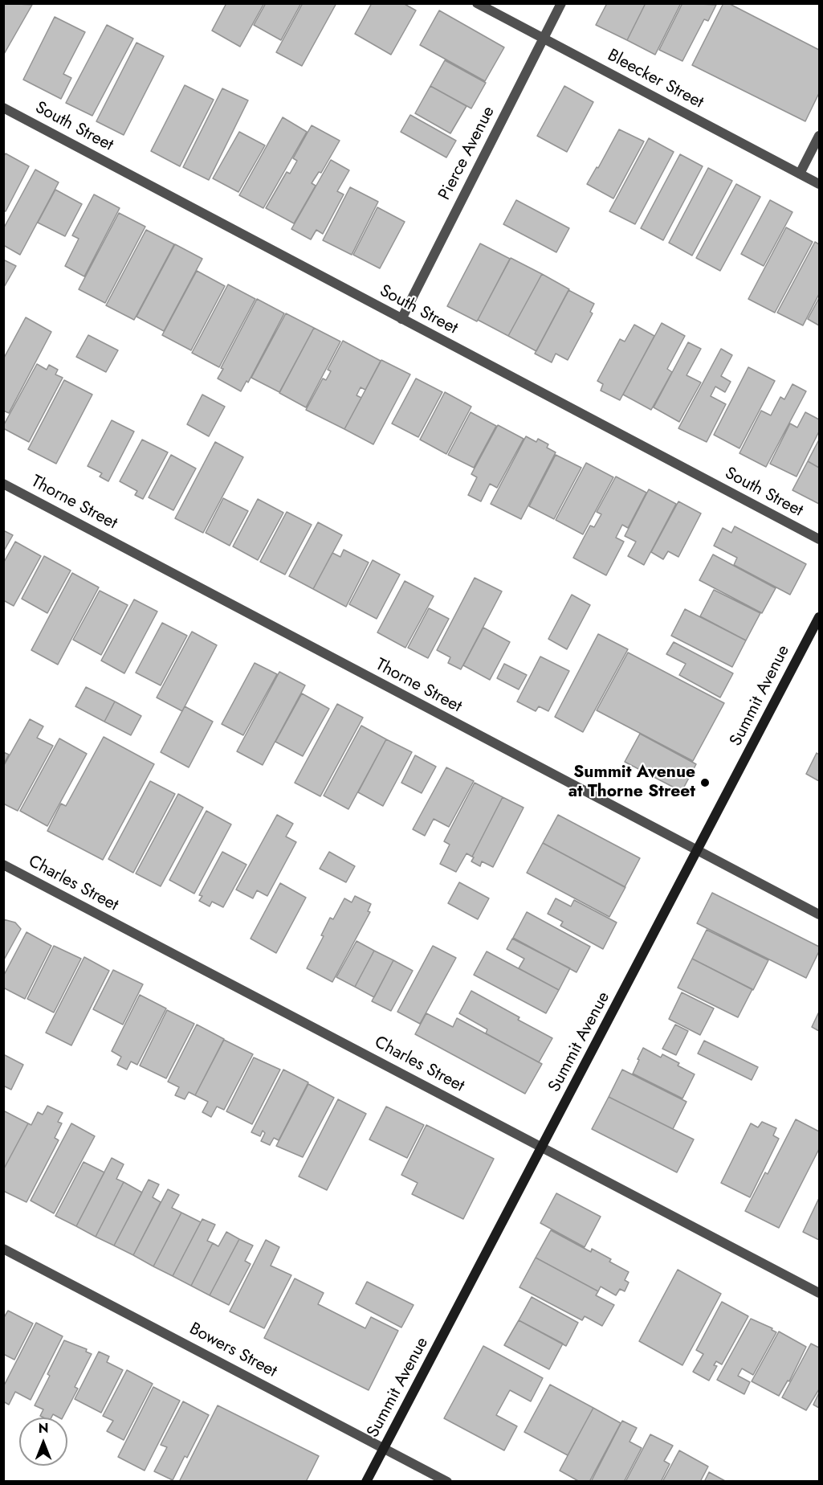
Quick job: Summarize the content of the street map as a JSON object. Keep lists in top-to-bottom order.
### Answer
{
  "streets": {
    "street": [
      "Bleecker Street",
      "South Street",
      "Pierce Avenue",
      "Thorne Street",
      "Summit Avenue",
      "Charles Street",
      "Bowers Street"
    ]
  },
  "crossings": [
    ["Bleecker Street", "Pierce Avenue"],
    ["South Street", "Pierce Avenue"],
    ["Thorne Street", "Summit Avenue"],
    ["Summit Avenue", "Charles Street"],
    ["Summit Avenue", "Bowers Street"]
  ],
  "places": ["Summit Avenue at Thorne Street"],
  "north": "top"
}
